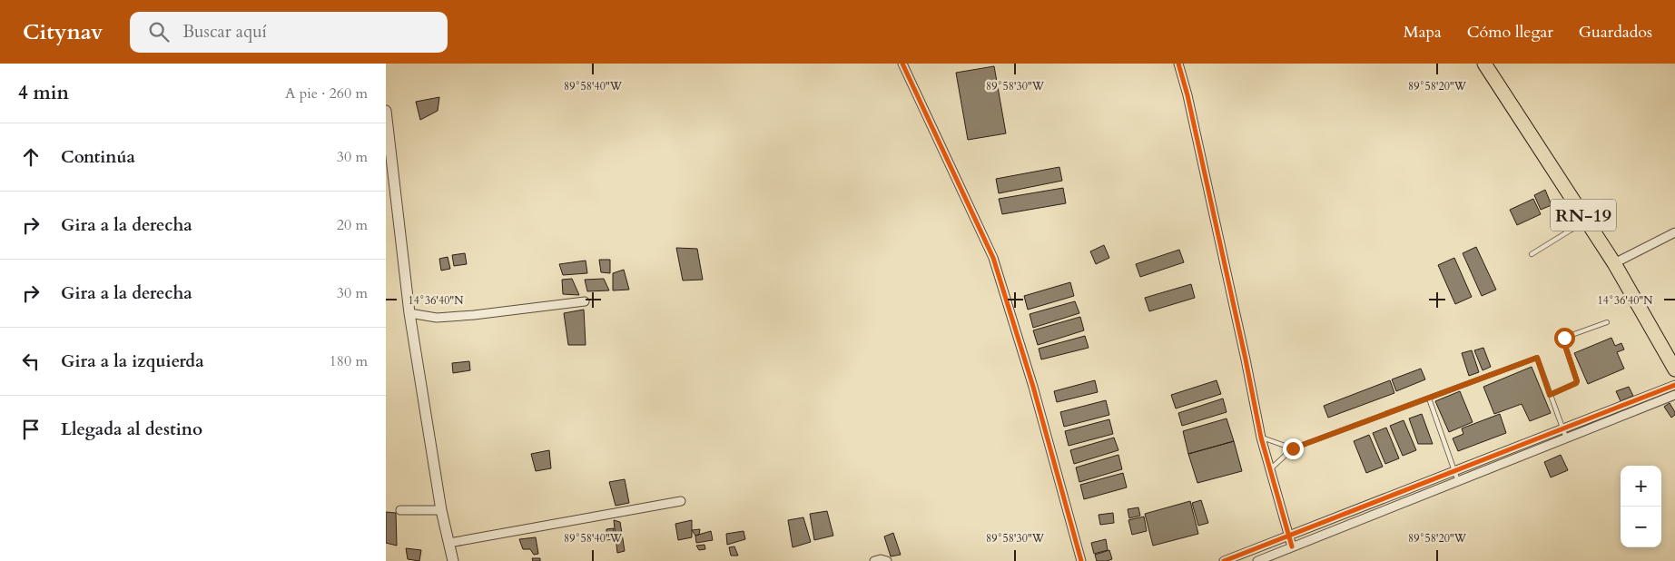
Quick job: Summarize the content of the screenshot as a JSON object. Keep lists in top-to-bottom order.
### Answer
{
  "streets": {
    "main road": ["RN-19"]
  },
  "page": {
    "header": "Citynav",
    "search": "Buscar aquí",
    "nav": ["Mapa", "Cómo llegar", "Guardados"],
    "heading": ["4 min", "A pie · 260 m"],
    "list": [
      ["Continúa", "30 m"],
      ["Gira a la derecha", "20 m"],
      ["Gira a la derecha", "30 m"],
      ["Gira a la izquierda", "180 m"],
      "Llegada al destino"
    ],
    "map_buttons": ["+", "−"]
  },
  "coordinates": [
    "89°58'40\"W",
    "89°58'30\"W",
    "89°58'20\"W",
    "14°36'40\"N"
  ]
}
